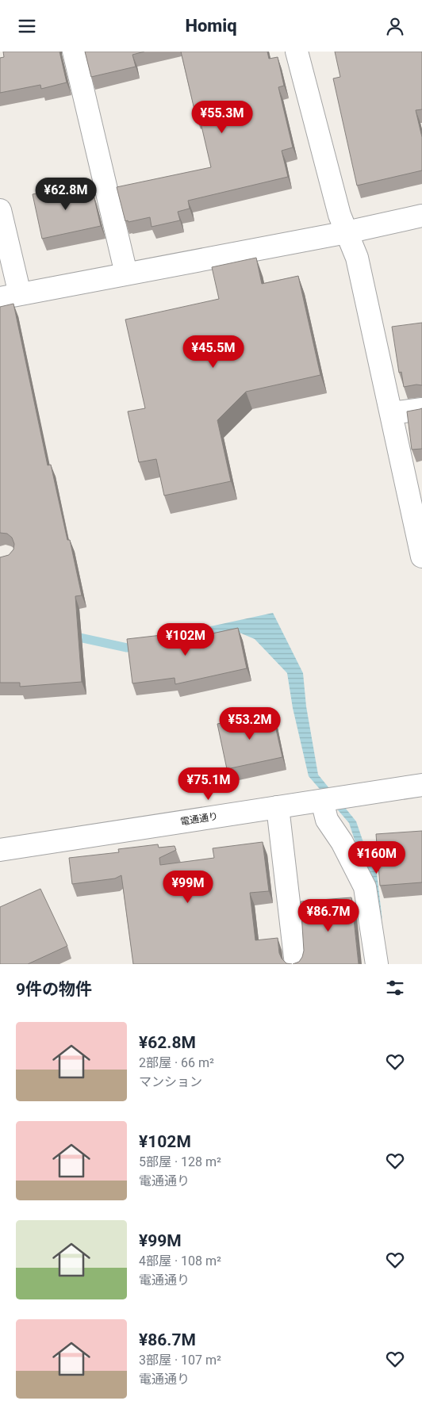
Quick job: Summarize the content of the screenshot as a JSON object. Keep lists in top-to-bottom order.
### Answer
{
  "streets": {
    "street": ["電通通り"]
  },
  "page": {
    "header": "Homiq",
    "price": [
      "¥55.3M",
      "¥62.8M",
      "¥45.5M",
      "¥102M",
      "¥53.2M",
      "¥75.1M",
      "¥160M",
      "¥99M",
      "¥86.7M"
    ],
    "heading": "9件の物件",
    "list": [
      {
        "name": "¥62.8M",
        "note": "2部屋 · 66 m² · マンション"
      },
      {
        "name": "¥102M",
        "note": "5部屋 · 128 m² · 電通通り"
      },
      {
        "name": "¥99M",
        "note": "4部屋 · 108 m² · 電通通り"
      },
      {
        "name": "¥86.7M",
        "note": "3部屋 · 107 m² · 電通通り"
      }
    ]
  }
}
